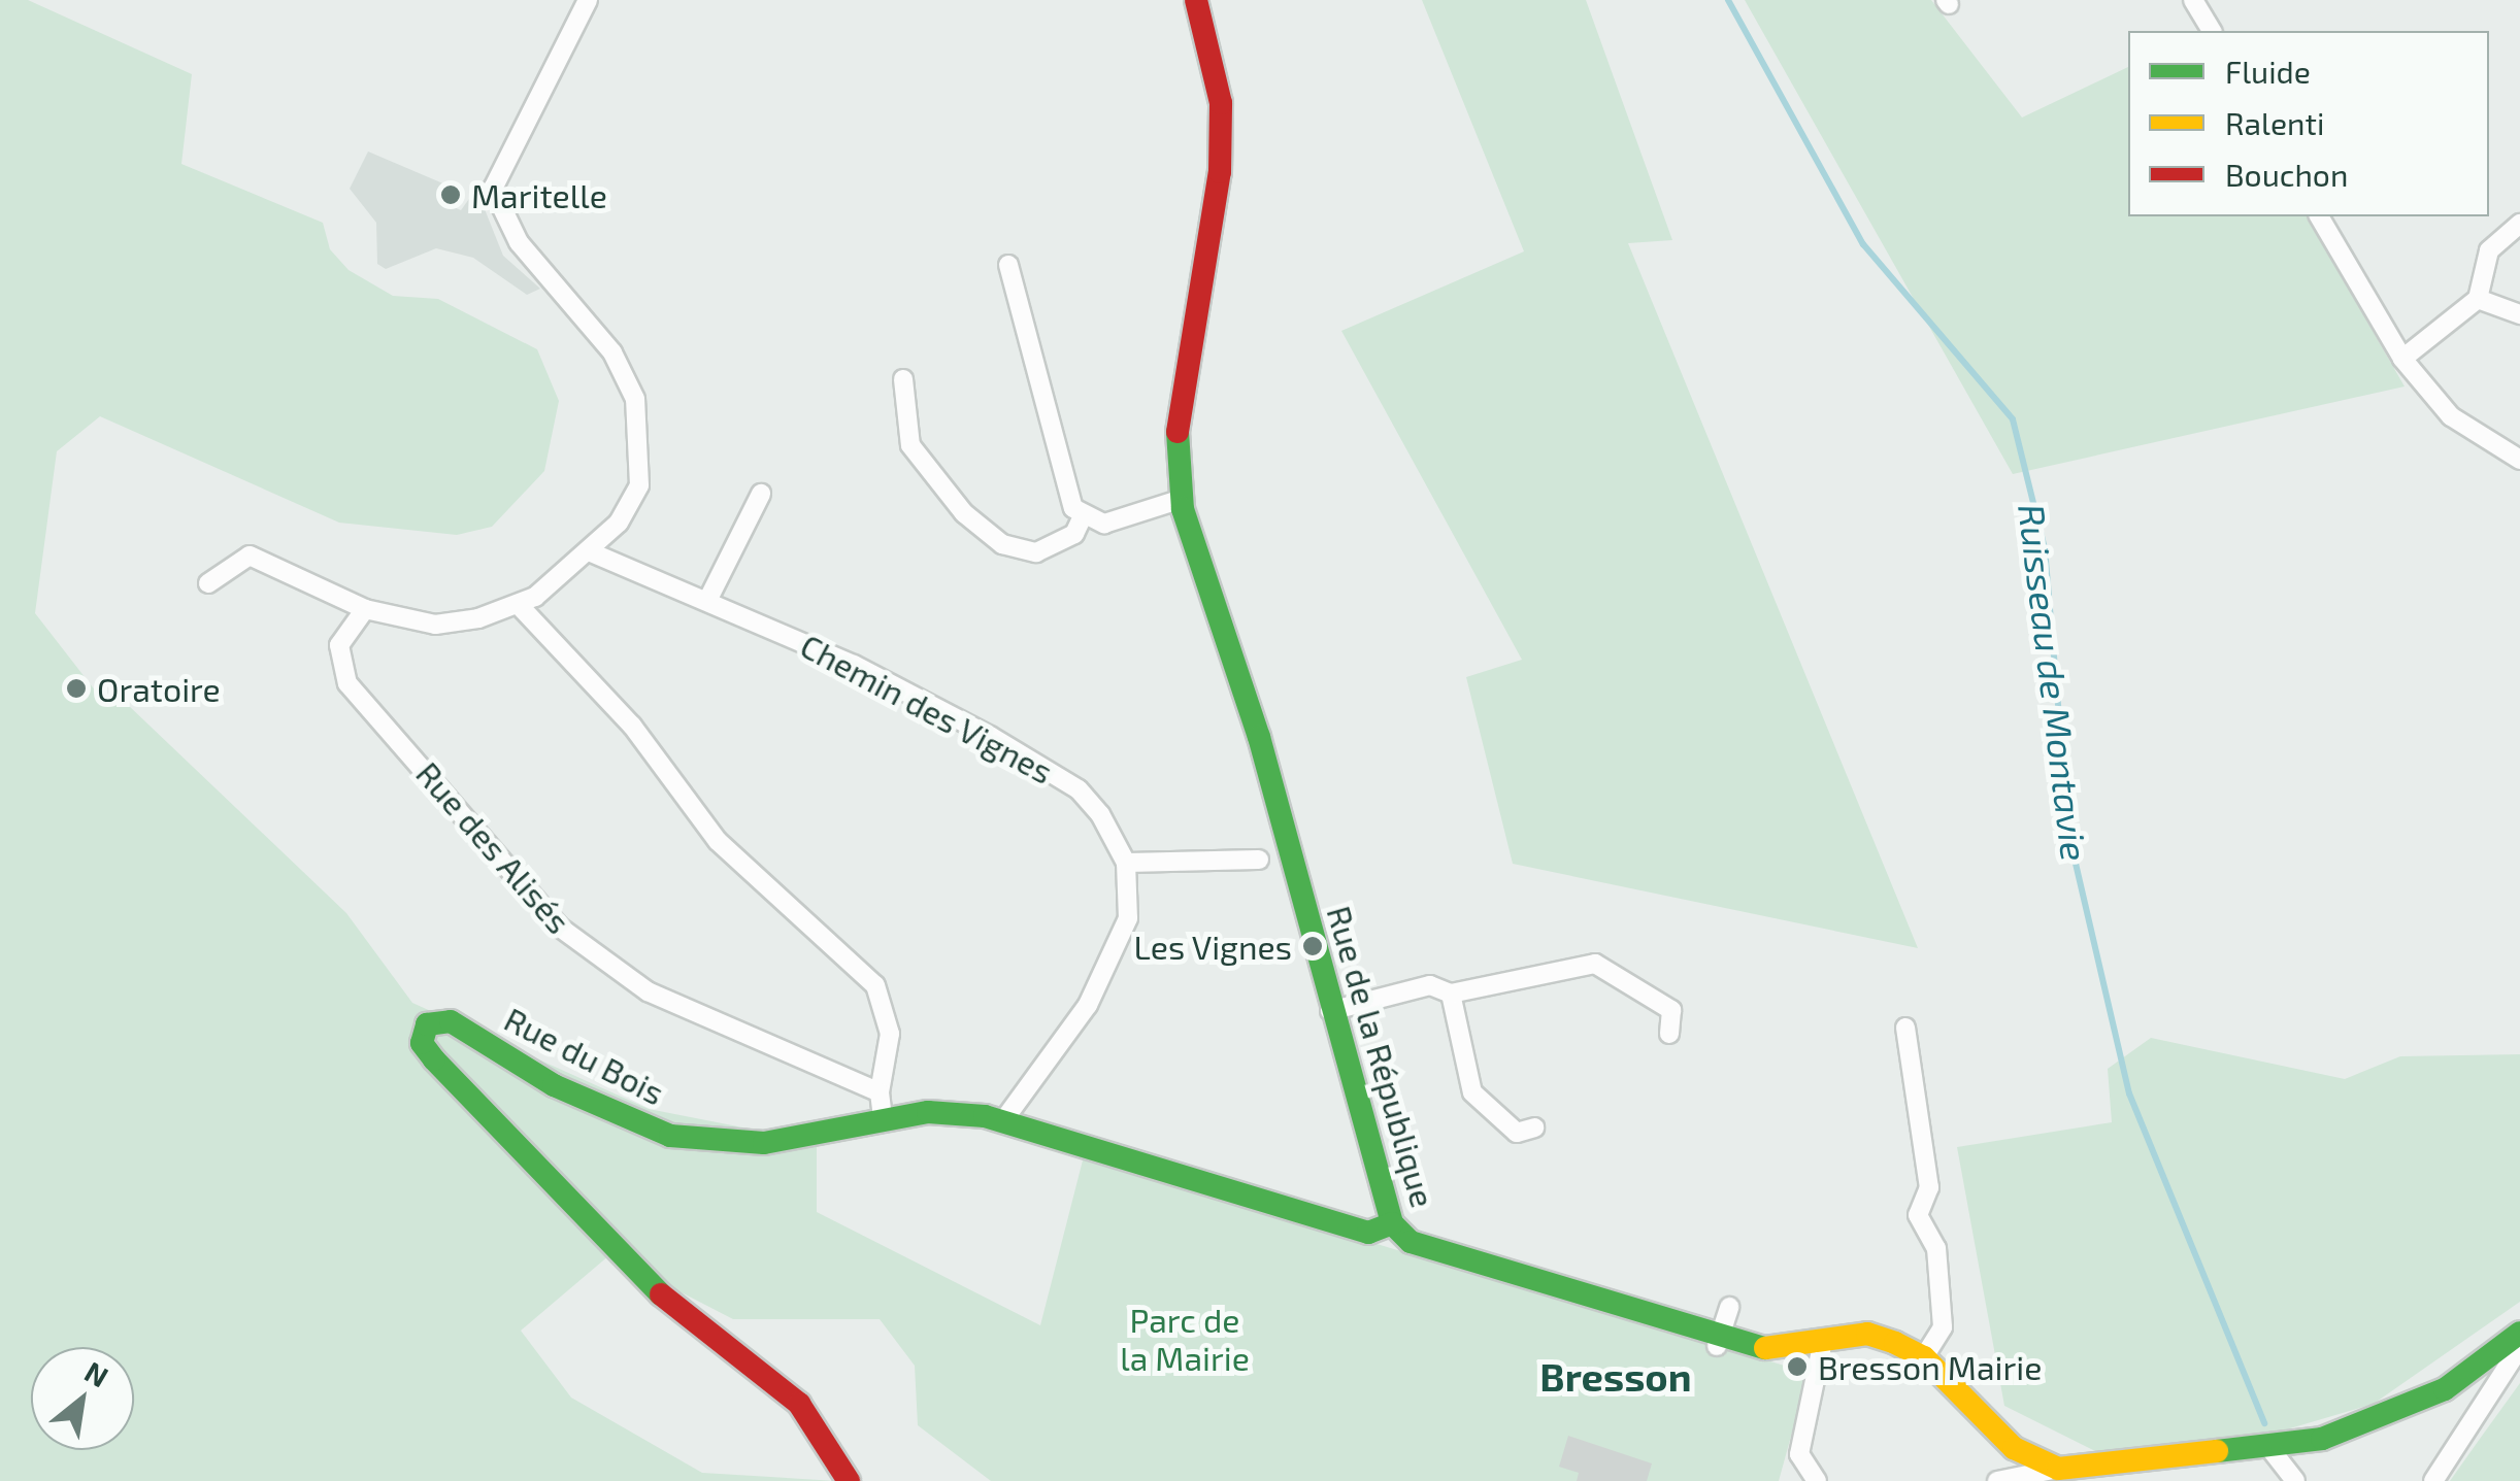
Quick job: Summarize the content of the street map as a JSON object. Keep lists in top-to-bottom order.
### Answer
{
  "streets": {
    "street": [
      "Chemin des Vignes",
      "Rue des Alisés",
      "Rue du Bois",
      "Rue de la République"
    ]
  },
  "crossings": [
    ["Rue du Bois", "Rue de la République"]
  ],
  "districts": ["Bresson"],
  "water": ["Ruisseau de Montavie"],
  "parks": ["Parc de la Mairie"],
  "places": [
    "Maritelle",
    "Oratoire",
    "Les Vignes",
    "Bresson Mairie"
  ],
  "legend": ["Fluide", "Ralenti", "Bouchon"],
  "north": "top right"
}
